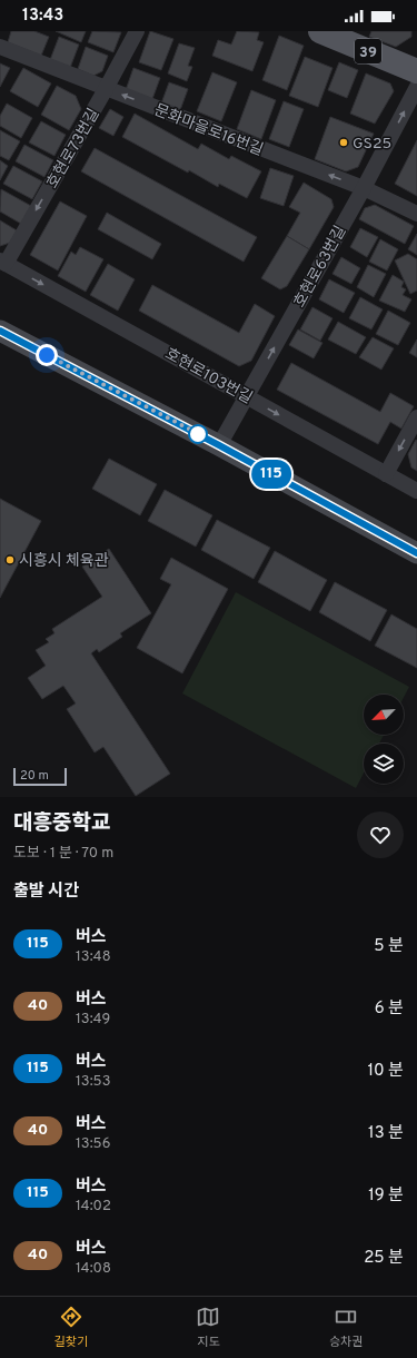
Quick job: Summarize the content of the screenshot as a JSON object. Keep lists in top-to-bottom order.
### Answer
{
  "streets": {
    "main road": ["39"],
    "street": [
      "문화마을로16번길",
      "호현로73번길",
      "호현로63번길",
      "호현로103번길"
    ]
  },
  "crossings": [
    ["문화마을로16번길", "호현로73번길"],
    ["문화마을로16번길", "호현로63번길"],
    ["호현로73번길", "호현로103번길"],
    ["호현로63번길", "호현로103번길"]
  ],
  "one_way": [
    "문화마을로16번길",
    "호현로73번길",
    "호현로63번길",
    "호현로103번길"
  ],
  "places": ["GS25", "시흥시 체육관"],
  "lines": ["bus line 115"],
  "scale_bar": "20 m",
  "north": "bottom left",
  "page": {
    "status": "13:43",
    "on_map": "115",
    "scale": "20 m",
    "heading": [
      ["대흥중학교", "도보 · 1 분 · 70 m"],
      "출발 시간"
    ],
    "list": [
      {
        "mark": "115",
        "name": "버스",
        "note": "13:48",
        "value": "5 분"
      },
      {
        "mark": "40",
        "name": "버스",
        "note": "13:49",
        "value": "6 분"
      },
      {
        "mark": "115",
        "name": "버스",
        "note": "13:53",
        "value": "10 분"
      },
      {
        "mark": "40",
        "name": "버스",
        "note": "13:56",
        "value": "13 분"
      },
      {
        "mark": "115",
        "name": "버스",
        "note": "14:02",
        "value": "19 분"
      },
      {
        "mark": "40",
        "name": "버스",
        "note": "14:08",
        "value": "25 분"
      }
    ],
    "tabs": ["길찾기", "지도", "승차권"]
  }
}
